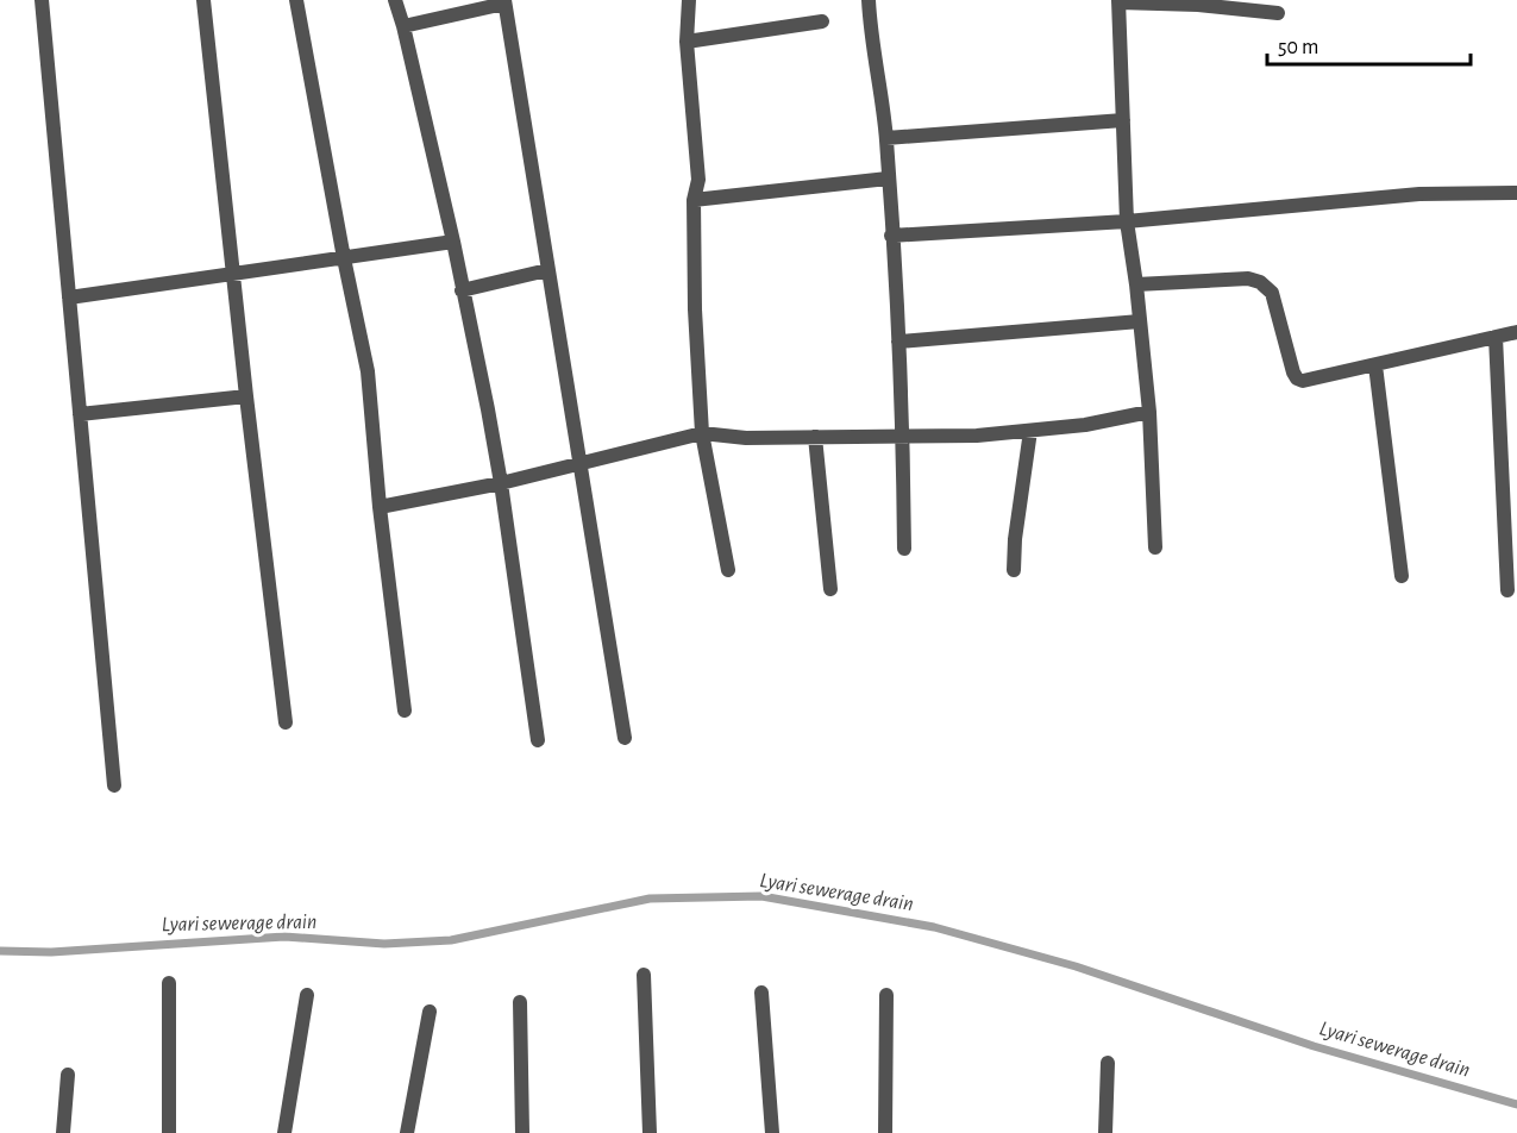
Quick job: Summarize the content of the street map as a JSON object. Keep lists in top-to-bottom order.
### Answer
{
  "water": ["Lyari sewerage drain"],
  "scale_bar": "50 m"
}
